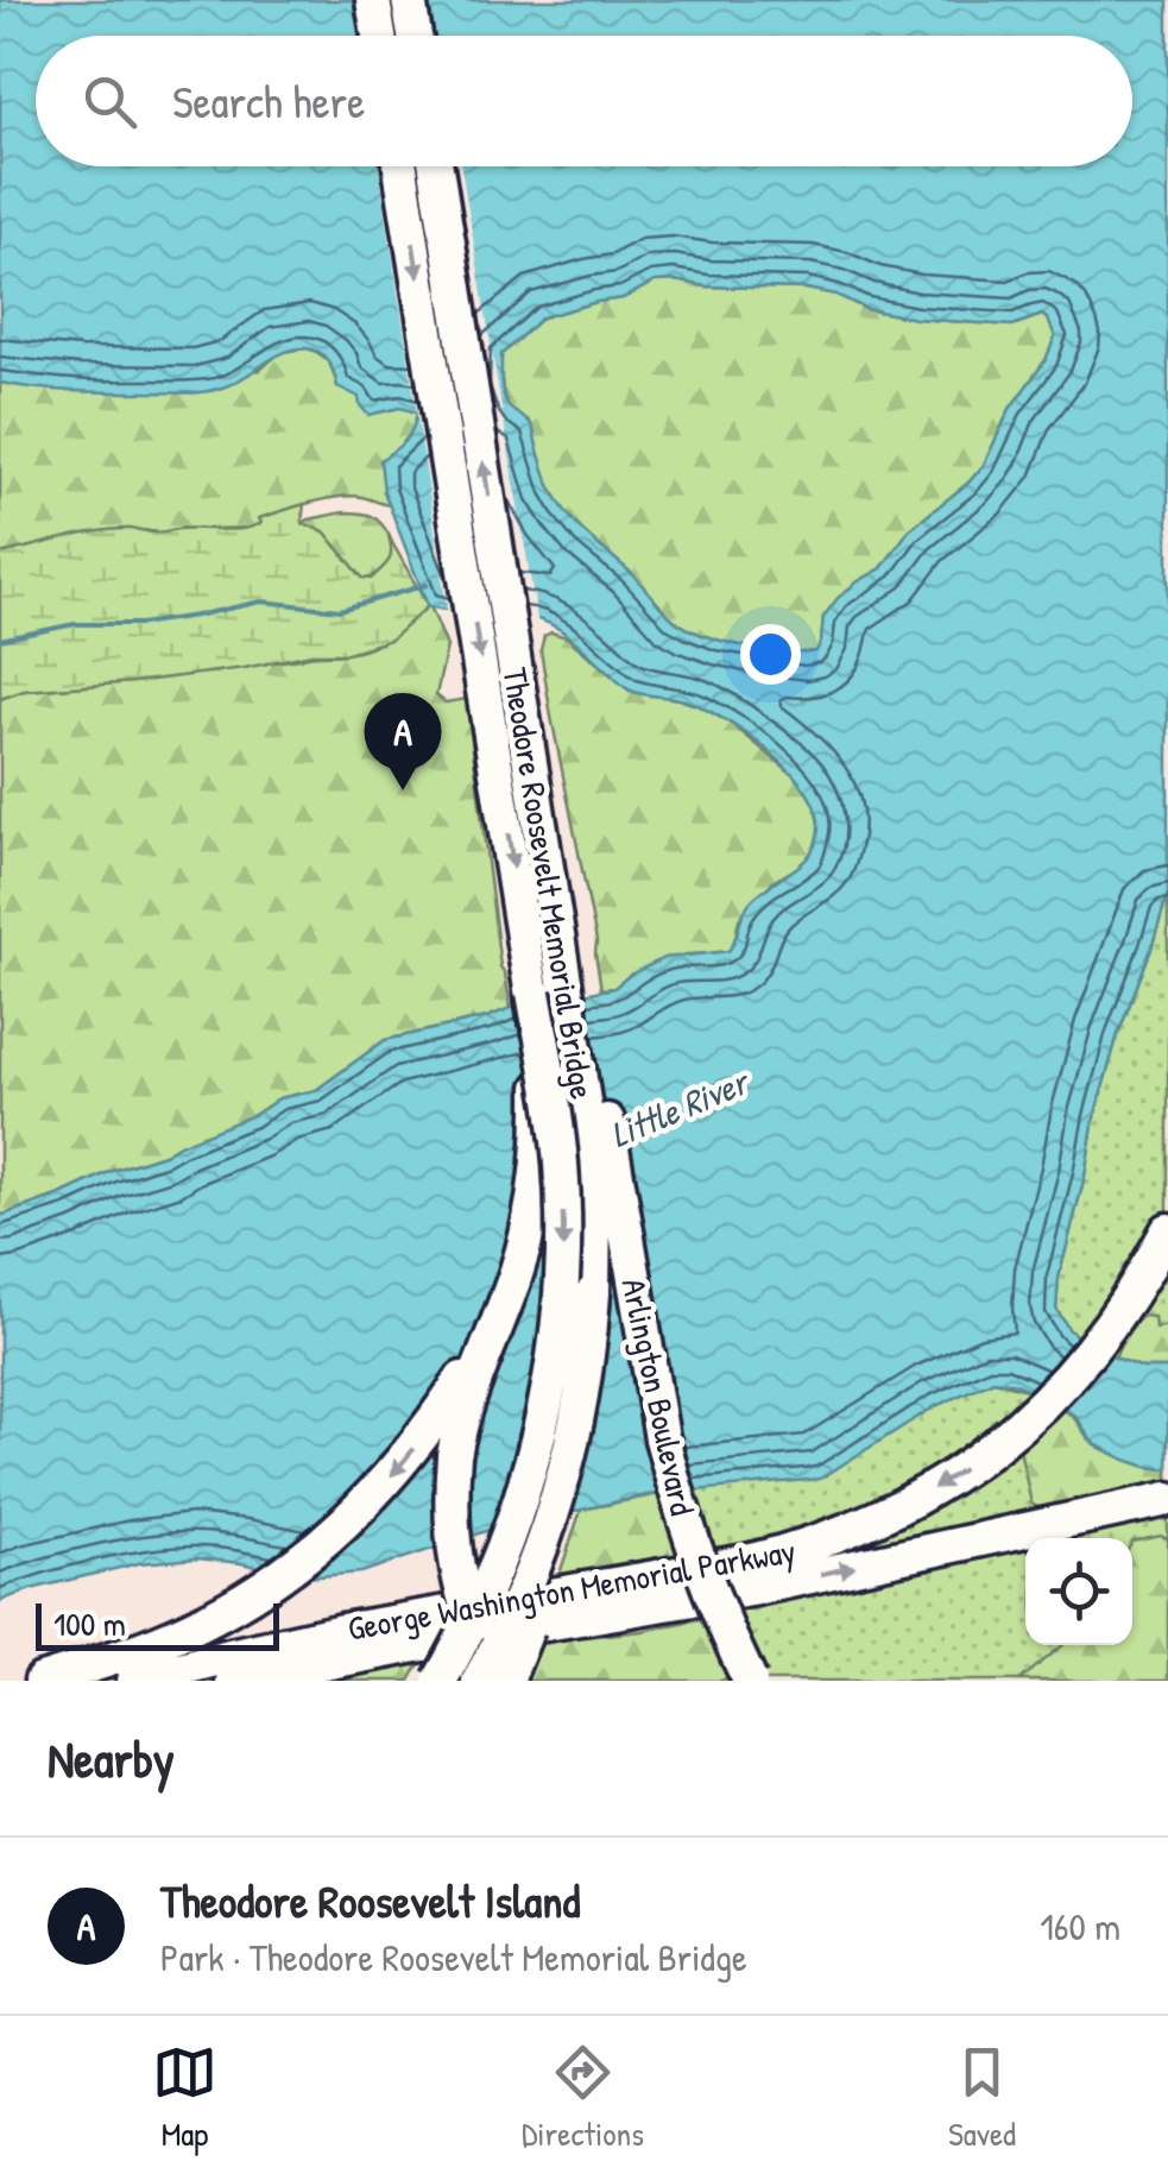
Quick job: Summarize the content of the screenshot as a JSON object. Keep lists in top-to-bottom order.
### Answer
{
  "streets": {
    "highway": ["Theodore Roosevelt Memorial Bridge", "Arlington Boulevard", "George Washington Memorial Parkway"]
  },
  "crossings": [
    ["Theodore Roosevelt Memorial Bridge", "Arlington Boulevard"]
  ],
  "water": ["Little River"],
  "scale_bar": "100 m",
  "page": {
    "search": "Search here",
    "pins": "A",
    "scale": "100 m",
    "heading": "Nearby",
    "list": [
      {
        "mark": "A",
        "name": "Theodore Roosevelt Island",
        "note": "Park · Theodore Roosevelt Memorial Bridge",
        "value": "160 m"
      }
    ],
    "nav": ["Map", "Directions", "Saved"]
  }
}
